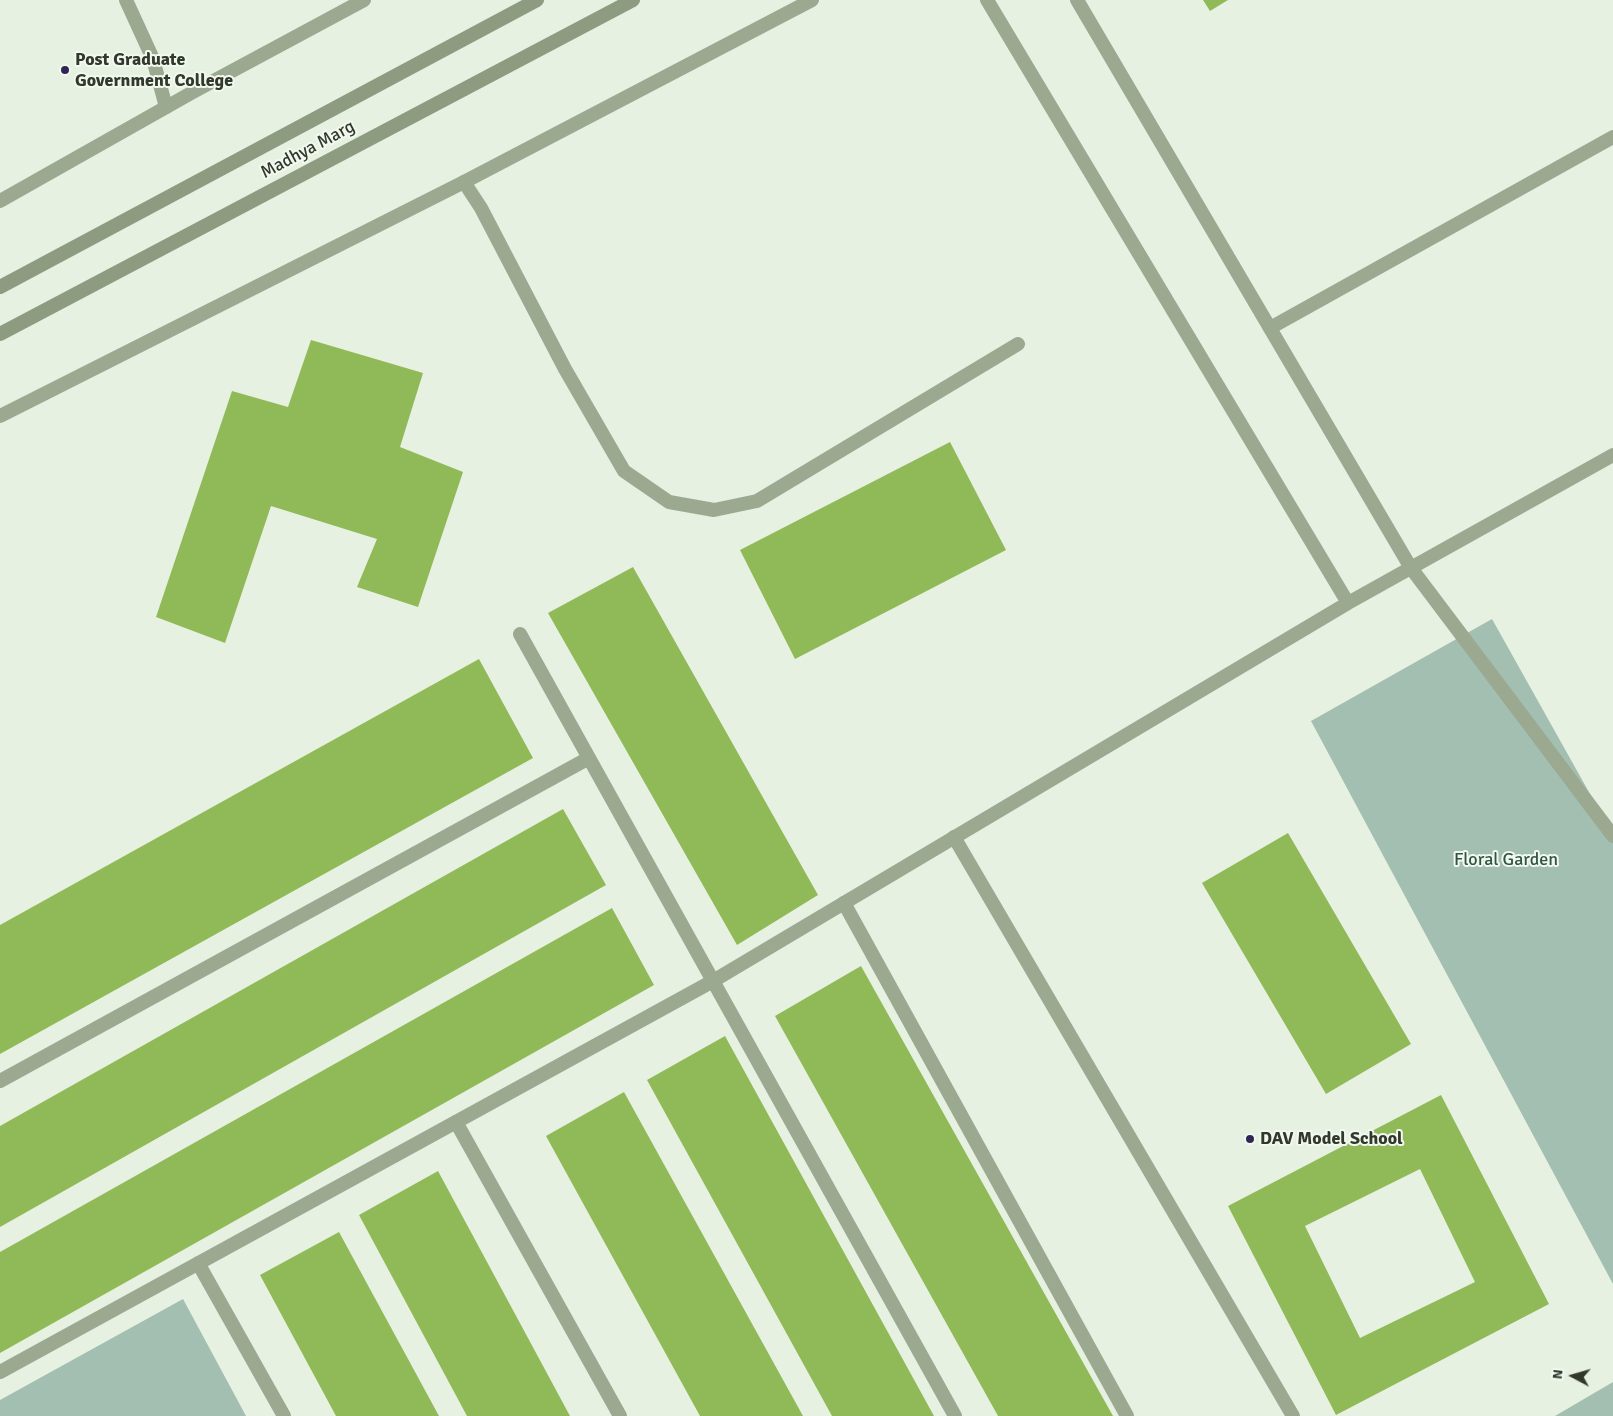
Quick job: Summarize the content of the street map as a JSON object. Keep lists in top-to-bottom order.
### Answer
{
  "streets": {
    "main road": ["Madhya Marg"]
  },
  "parks": ["Floral Garden"],
  "places": ["Post Graduate Government College", "DAV Model School"],
  "north": "left"
}
